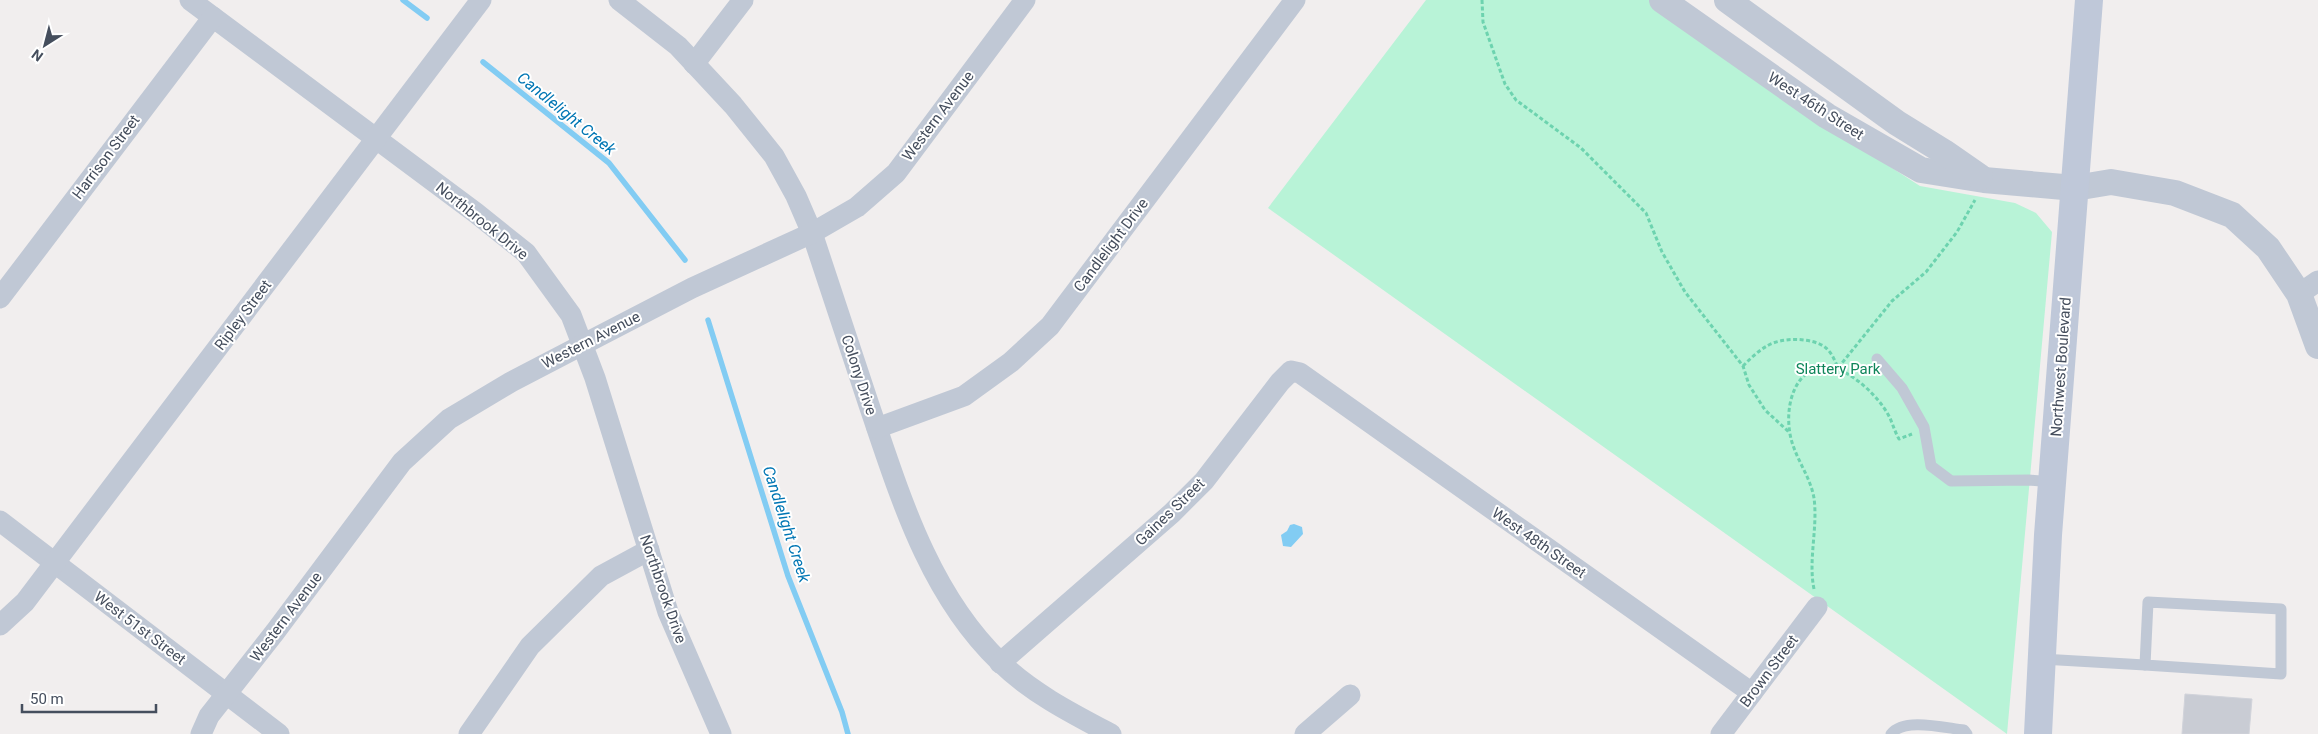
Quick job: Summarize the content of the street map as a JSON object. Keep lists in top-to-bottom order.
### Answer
{
  "streets": {
    "main road": ["Northwest Boulevard"],
    "street": [
      "West 46th Street",
      "Western Avenue",
      "Harrison Street",
      "Northbrook Drive",
      "Candlelight Drive",
      "Ripley Street",
      "Colony Drive",
      "Gaines Street",
      "West 48th Street",
      "West 51st Street",
      "Brown Street"
    ]
  },
  "crossings": [
    ["West 46th Street", "Northwest Boulevard"],
    ["Western Avenue", "Northbrook Drive"],
    ["Western Avenue", "Colony Drive"],
    ["Western Avenue", "West 51st Street"],
    ["Harrison Street", "Northbrook Drive"],
    ["Northbrook Drive", "Ripley Street"],
    ["Candlelight Drive", "Colony Drive"],
    ["Ripley Street", "West 51st Street"],
    ["Colony Drive", "Gaines Street"],
    ["Gaines Street", "West 48th Street"],
    ["West 48th Street", "Brown Street"]
  ],
  "water": ["Candlelight Creek"],
  "parks": ["Slattery Park"],
  "scale_bar": "50 m",
  "north": "bottom left"
}
